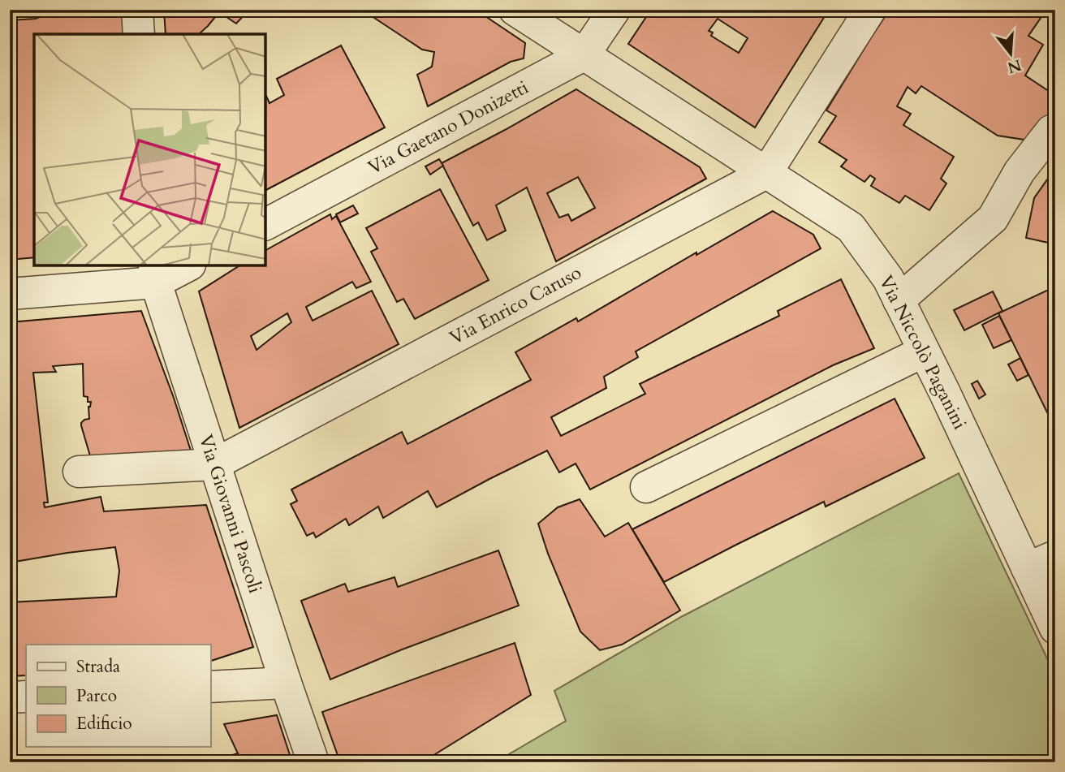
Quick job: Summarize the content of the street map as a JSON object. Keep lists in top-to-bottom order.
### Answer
{
  "streets": {
    "street": [
      "Via Gaetano Donizetti",
      "Via Enrico Caruso",
      "Via Niccolò Paganini",
      "Via Giovanni Pascoli"
    ]
  },
  "crossings": [
    ["Via Gaetano Donizetti", "Via Niccolò Paganini"],
    ["Via Enrico Caruso", "Via Niccolò Paganini"],
    ["Via Enrico Caruso", "Via Giovanni Pascoli"]
  ],
  "legend": ["Strada", "Parco", "Edificio"],
  "north": "bottom"
}
